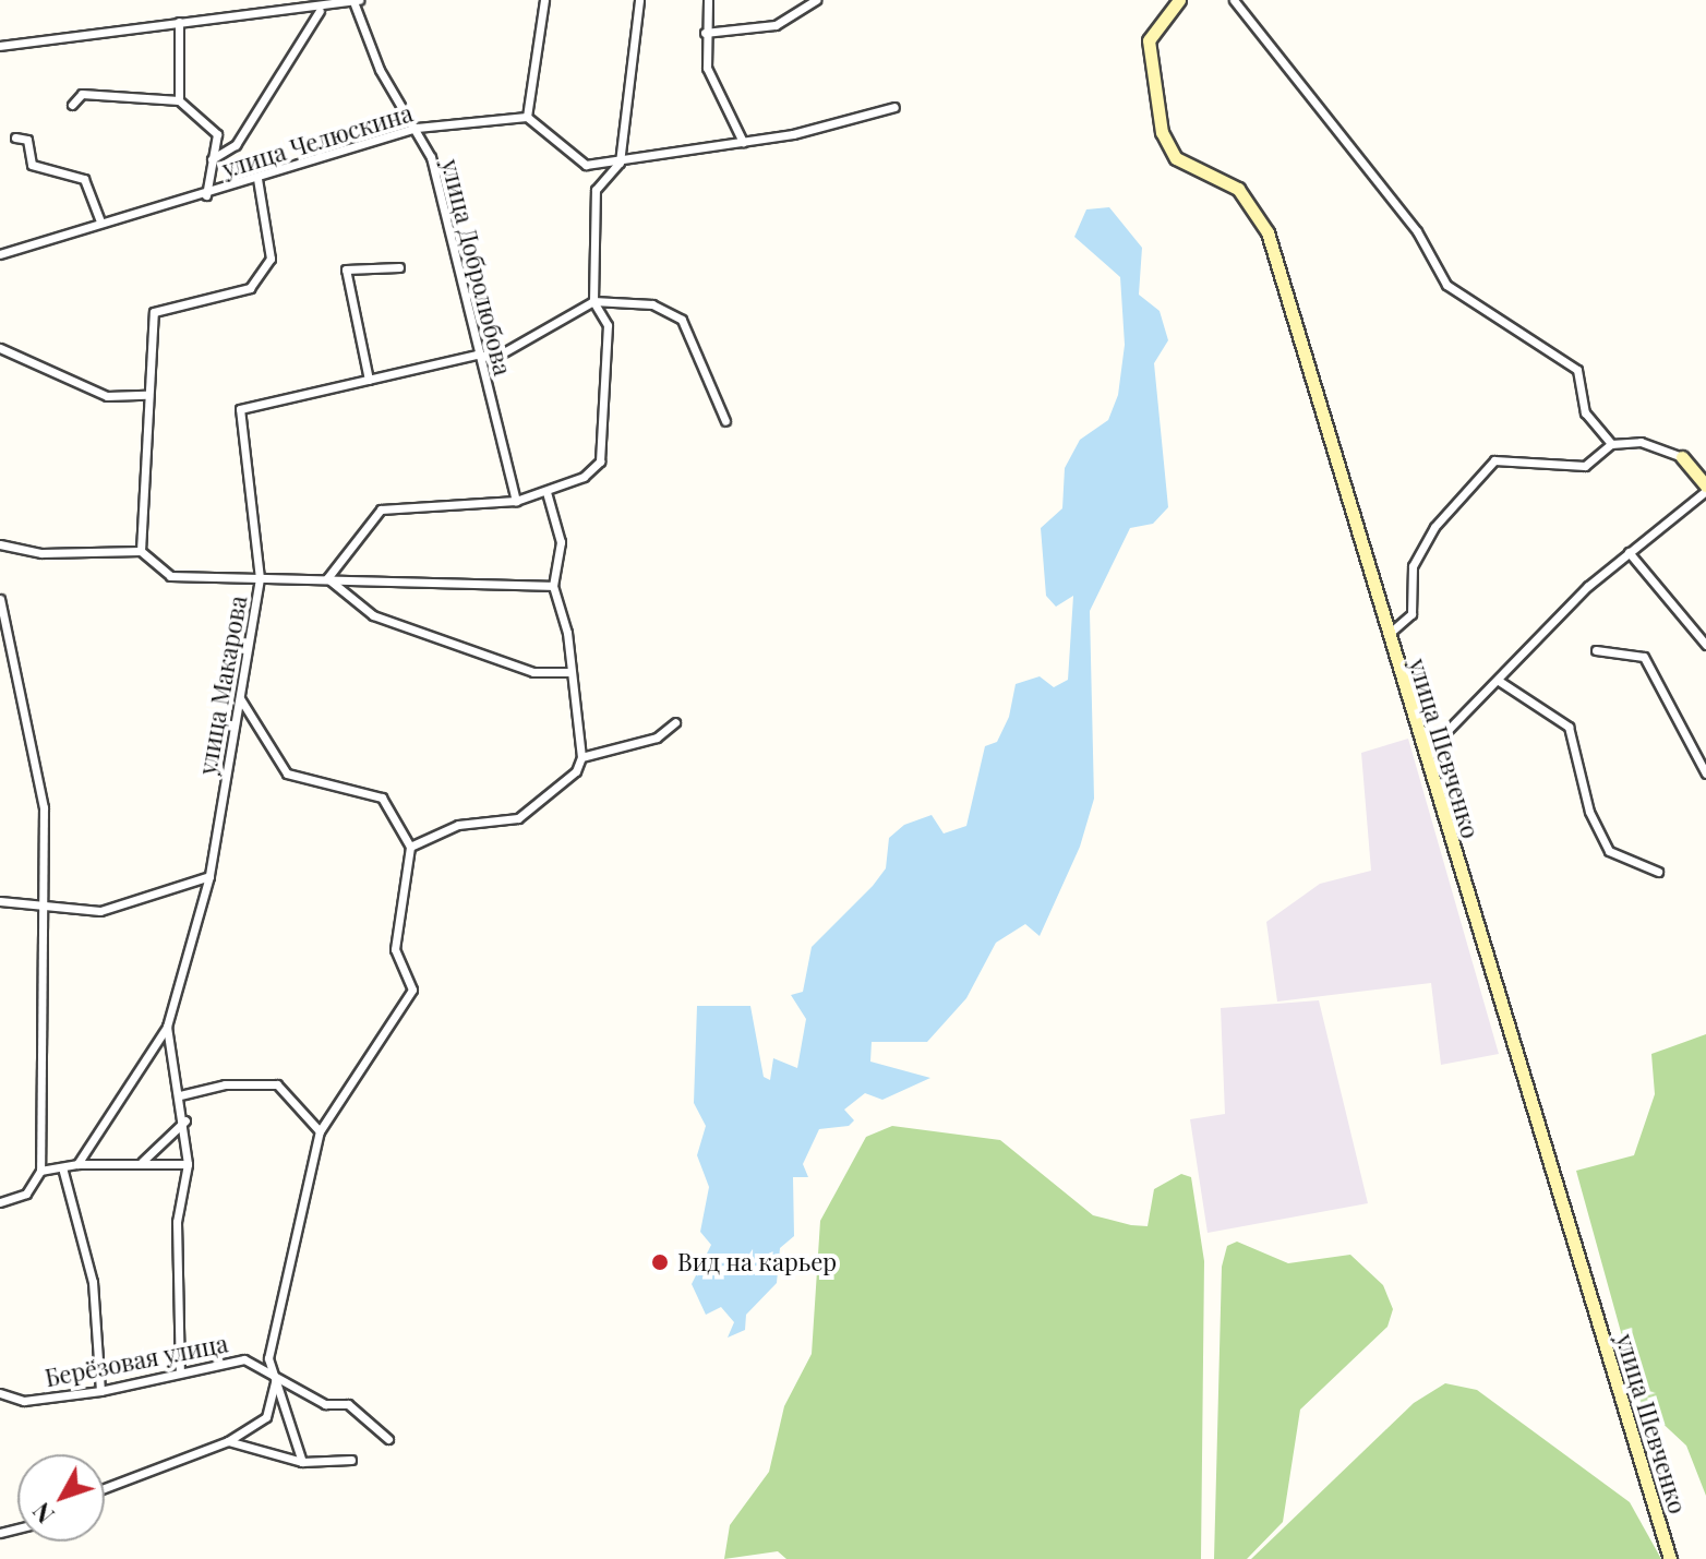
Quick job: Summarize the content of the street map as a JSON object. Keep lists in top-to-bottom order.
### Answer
{
  "streets": {
    "street": [
      "улица Челюскина",
      "улица Добролюбова",
      "улица Макарова",
      "улица Шевченко",
      "Берёзовая улица"
    ]
  },
  "crossings": [
    ["улица Челюскина", "улица Добролюбова"],
    ["улица Макарова", "Берёзовая улица"]
  ],
  "places": ["Вид на карьер"],
  "north": "bottom left"
}
